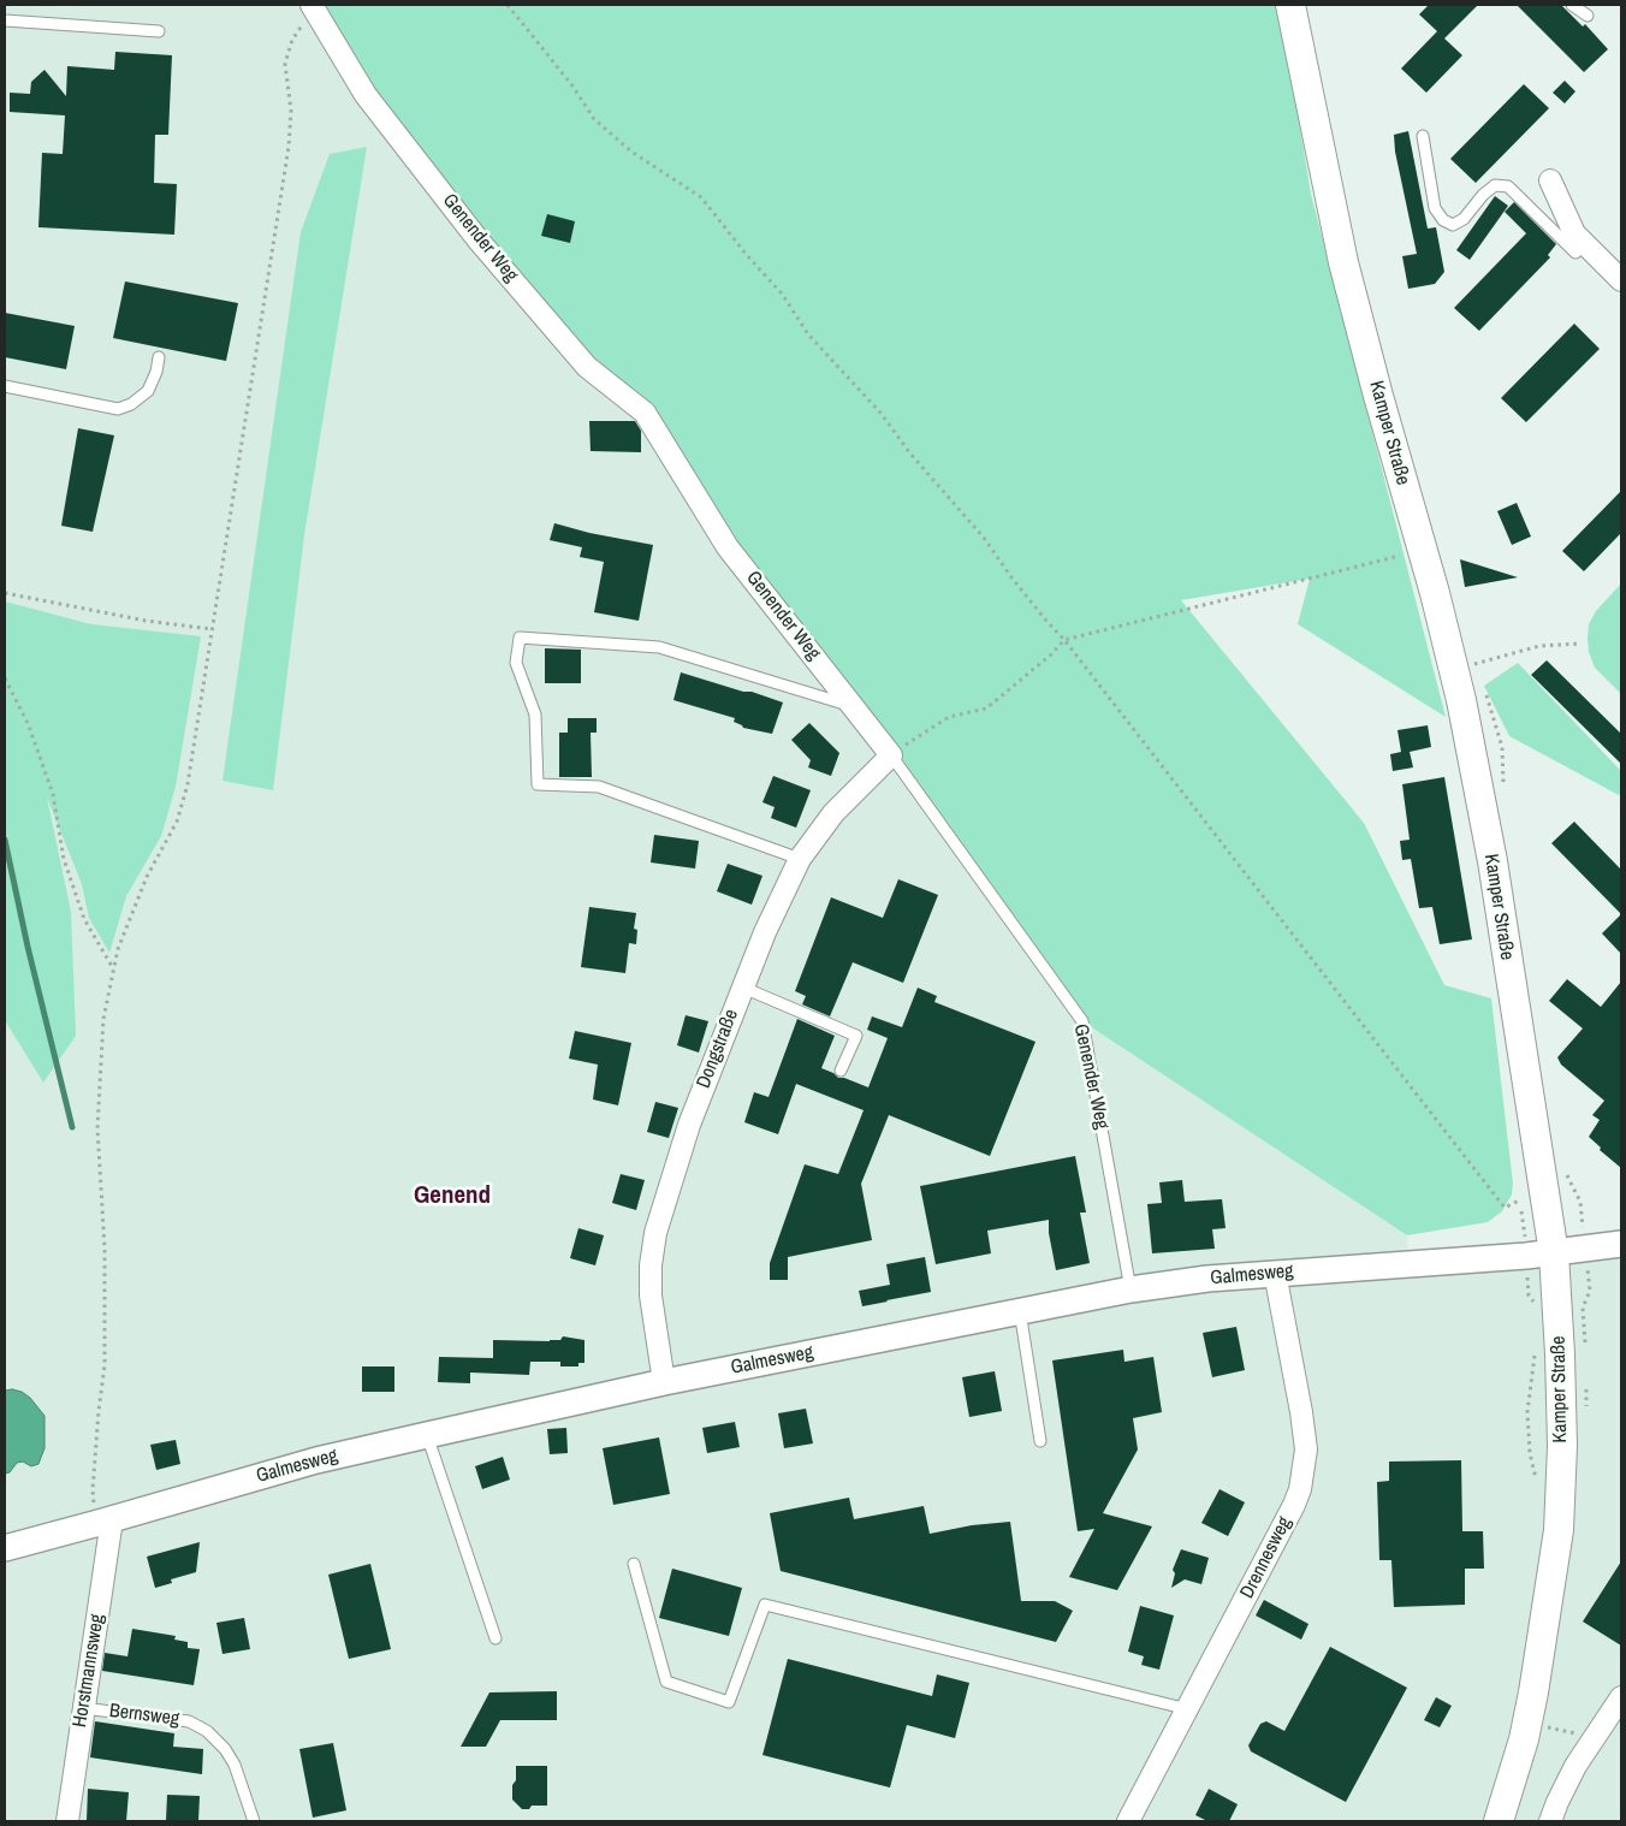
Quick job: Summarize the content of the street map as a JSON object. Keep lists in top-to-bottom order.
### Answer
{
  "streets": {
    "main road": ["Kamper Straße"],
    "street": [
      "Genender Weg",
      "Dongstraße",
      "Galmesweg",
      "Drennesweg",
      "Horstmannsweg"
    ],
    "lane": ["Bernsweg"]
  },
  "crossings": [
    ["Genender Weg", "Dongstraße"],
    ["Genender Weg", "Galmesweg"],
    ["Kamper Straße", "Galmesweg"],
    ["Dongstraße", "Galmesweg"],
    ["Galmesweg", "Drennesweg"],
    ["Galmesweg", "Horstmannsweg"],
    ["Horstmannsweg", "Bernsweg"]
  ],
  "districts": ["Genend"]
}
